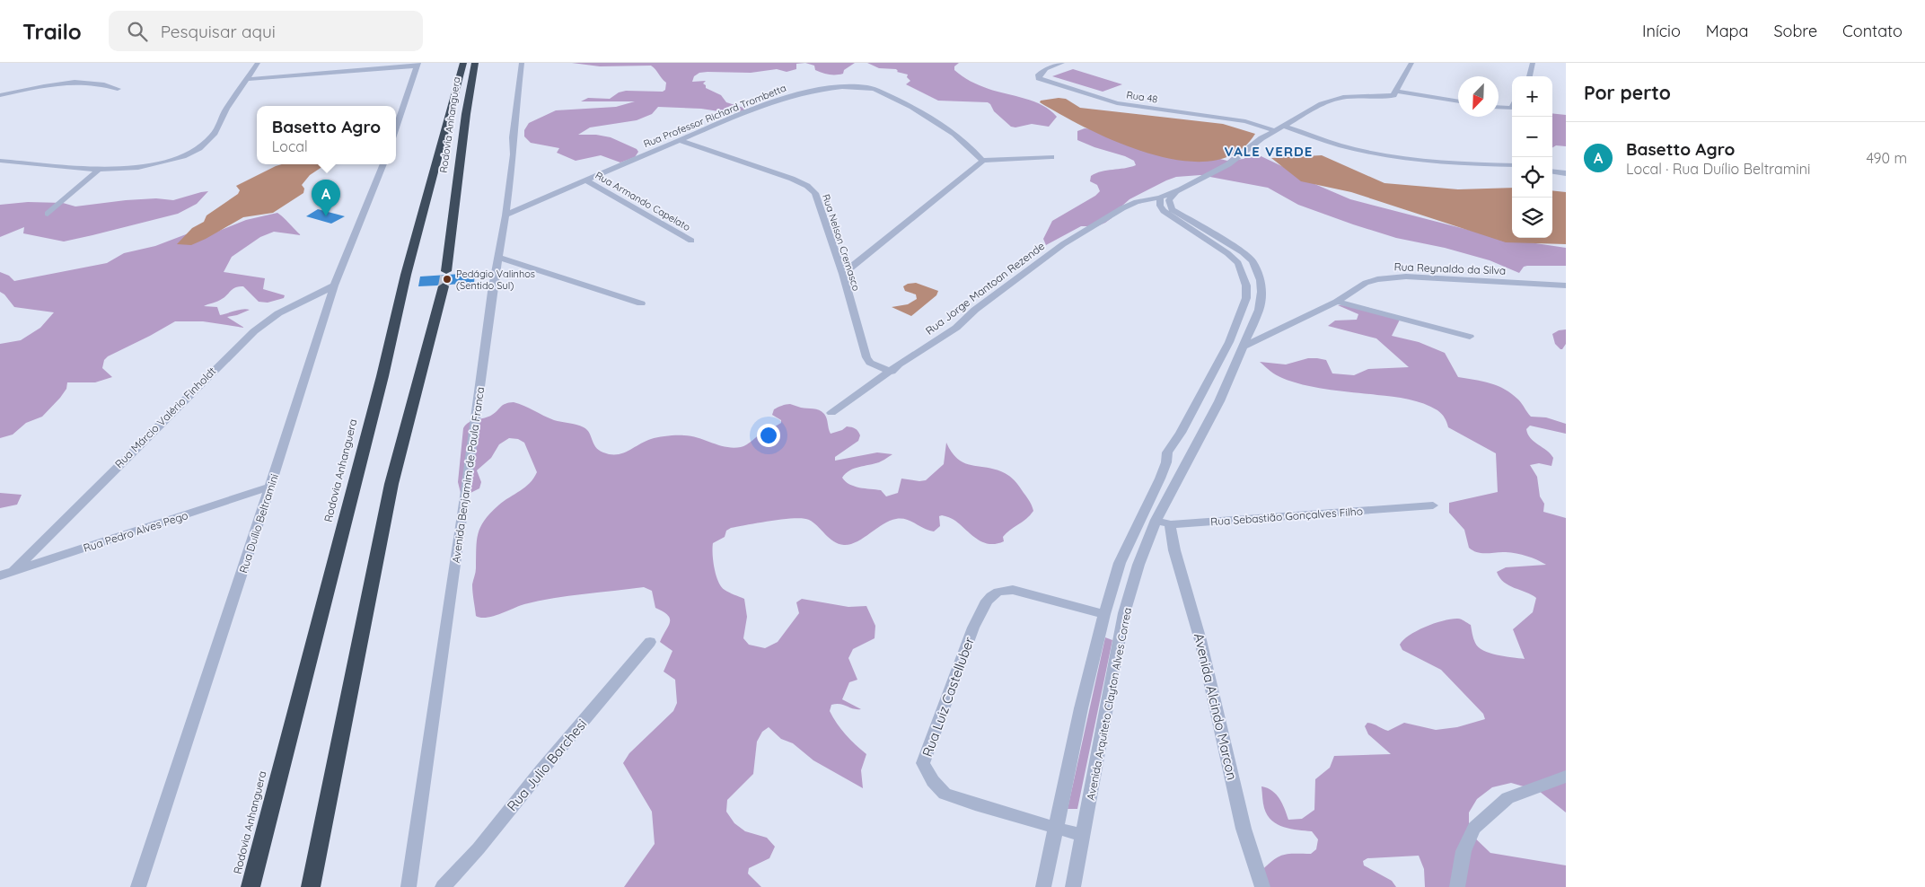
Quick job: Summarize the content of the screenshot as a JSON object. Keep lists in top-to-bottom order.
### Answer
{
  "streets": {
    "highway": ["Rodovia Anhanguera"],
    "street": [
      "Rua 48",
      "Rua Professor Richard Trombetta",
      "Rua Armando Capelato",
      "Rua Nelson Cremasco",
      "Rua Reynaldo da Silva",
      "Rua Jorge Mantoan Rezende",
      "Rua Márcio Valério Finholdt",
      "Avenida Benjamim de Paula Franca",
      "Rua Sebastião Gonçalves Filho",
      "Rua Duílio Beltramini",
      "Rua Pedro Alves Pego",
      "Rua Luiz Castelluber",
      "Avenida Arquiteto Clayton Alves Correa",
      "Avenida Alcindo Marcon",
      "Rua Julio Barchesi"
    ]
  },
  "crossings": [
    ["Rua 48", "Rua Jorge Mantoan Rezende"],
    ["Rua Professor Richard Trombetta", "Rua Armando Capelato"],
    ["Rua Professor Richard Trombetta", "Rua Nelson Cremasco"],
    ["Rua Professor Richard Trombetta", "Avenida Benjamim de Paula Franca"],
    ["Rua Nelson Cremasco", "Rua Jorge Mantoan Rezende"],
    ["Rua Reynaldo da Silva", "Avenida Arquiteto Clayton Alves Correa"],
    ["Rua Jorge Mantoan Rezende", "Avenida Arquiteto Clayton Alves Correa"],
    ["Rua Márcio Valério Finholdt", "Rua Duílio Beltramini"],
    ["Rua Márcio Valério Finholdt", "Rua Pedro Alves Pego"],
    ["Rua Sebastião Gonçalves Filho", "Avenida Arquiteto Clayton Alves Correa"],
    ["Rua Sebastião Gonçalves Filho", "Avenida Alcindo Marcon"],
    ["Rua Duílio Beltramini", "Rua Pedro Alves Pego"],
    ["Rua Luiz Castelluber", "Avenida Arquiteto Clayton Alves Correa"]
  ],
  "districts": ["VALE VERDE"],
  "places": ["Pedágio Valinhos (Sentido Sul)"],
  "north": "bottom left",
  "page": {
    "header": "Trailo",
    "search": "Pesquisar aqui",
    "nav": [
      "Início",
      "Mapa",
      "Sobre",
      "Contato"
    ],
    "heading": "Por perto",
    "map_buttons": ["+", "−"],
    "popup": ["Basetto Agro", "Local"],
    "list": [
      {
        "mark": "A",
        "name": "Basetto Agro",
        "note": "Local · Rua Duílio Beltramini",
        "value": "490 m"
      }
    ],
    "pins": "A"
  }
}
